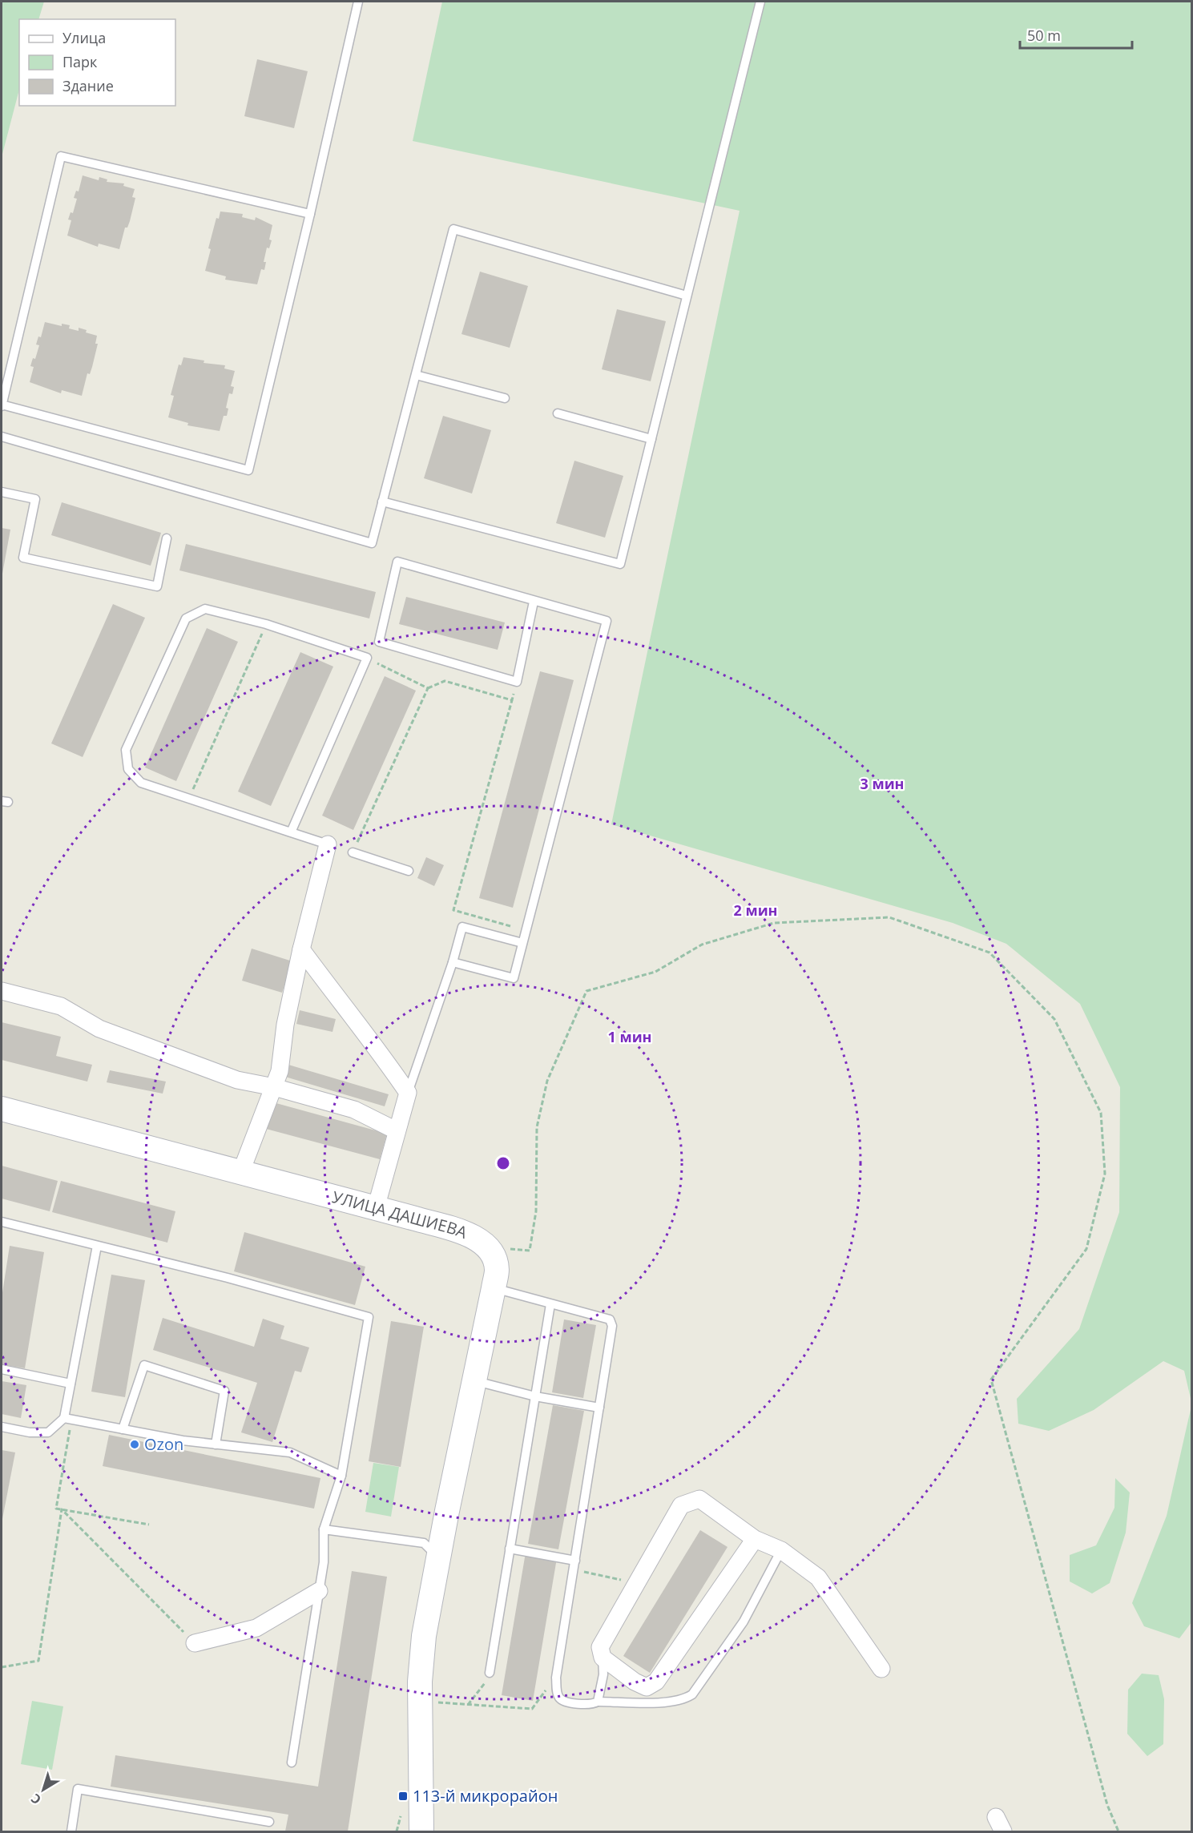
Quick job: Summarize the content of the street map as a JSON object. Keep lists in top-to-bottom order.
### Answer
{
  "streets": {
    "street": ["УЛИЦА ДАШИЕВА"]
  },
  "places": {
    "other": ["Ozon"],
    "transit": ["113-й микрорайон"]
  },
  "legend": ["Улица", "Парк", "Здание"],
  "scale_bar": "50 m",
  "north": "bottom left",
  "rings": ["3 мин", "2 мин", "1 мин"]
}
